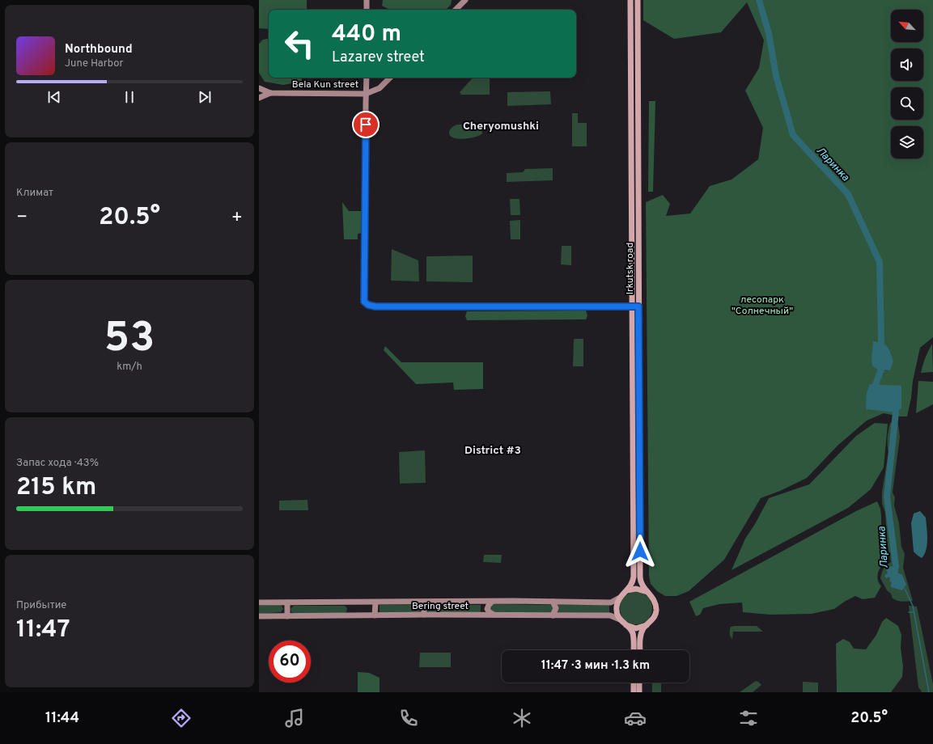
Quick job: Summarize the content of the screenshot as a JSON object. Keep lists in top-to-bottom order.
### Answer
{
  "streets": {
    "main road": ["Irkutsk road"],
    "street": ["Bela Kun street", "Bering street"]
  },
  "crossings": [
    ["Irkutsk road", "Bering street"]
  ],
  "districts": ["Cheryomushki", "District #3"],
  "water": ["Ларинка"],
  "parks": ["лесопарк \"Солнечный\""],
  "north": "top left",
  "page": {
    "turn": ["440 m", "Lazarev street"],
    "song": ["Northbound", "June Harbor"],
    "tile": [
      "Климат",
      ["53", "km/h"],
      ["Запас хода · 43%", "215 km"],
      ["Прибытие", "11:47"]
    ],
    "heat": ["−", "20.5°", "+"],
    "limit": "60",
    "trip": "11:47 · 3 мин · 1.3 km",
    "tabs": ["11:44", "20.5°"]
  }
}
